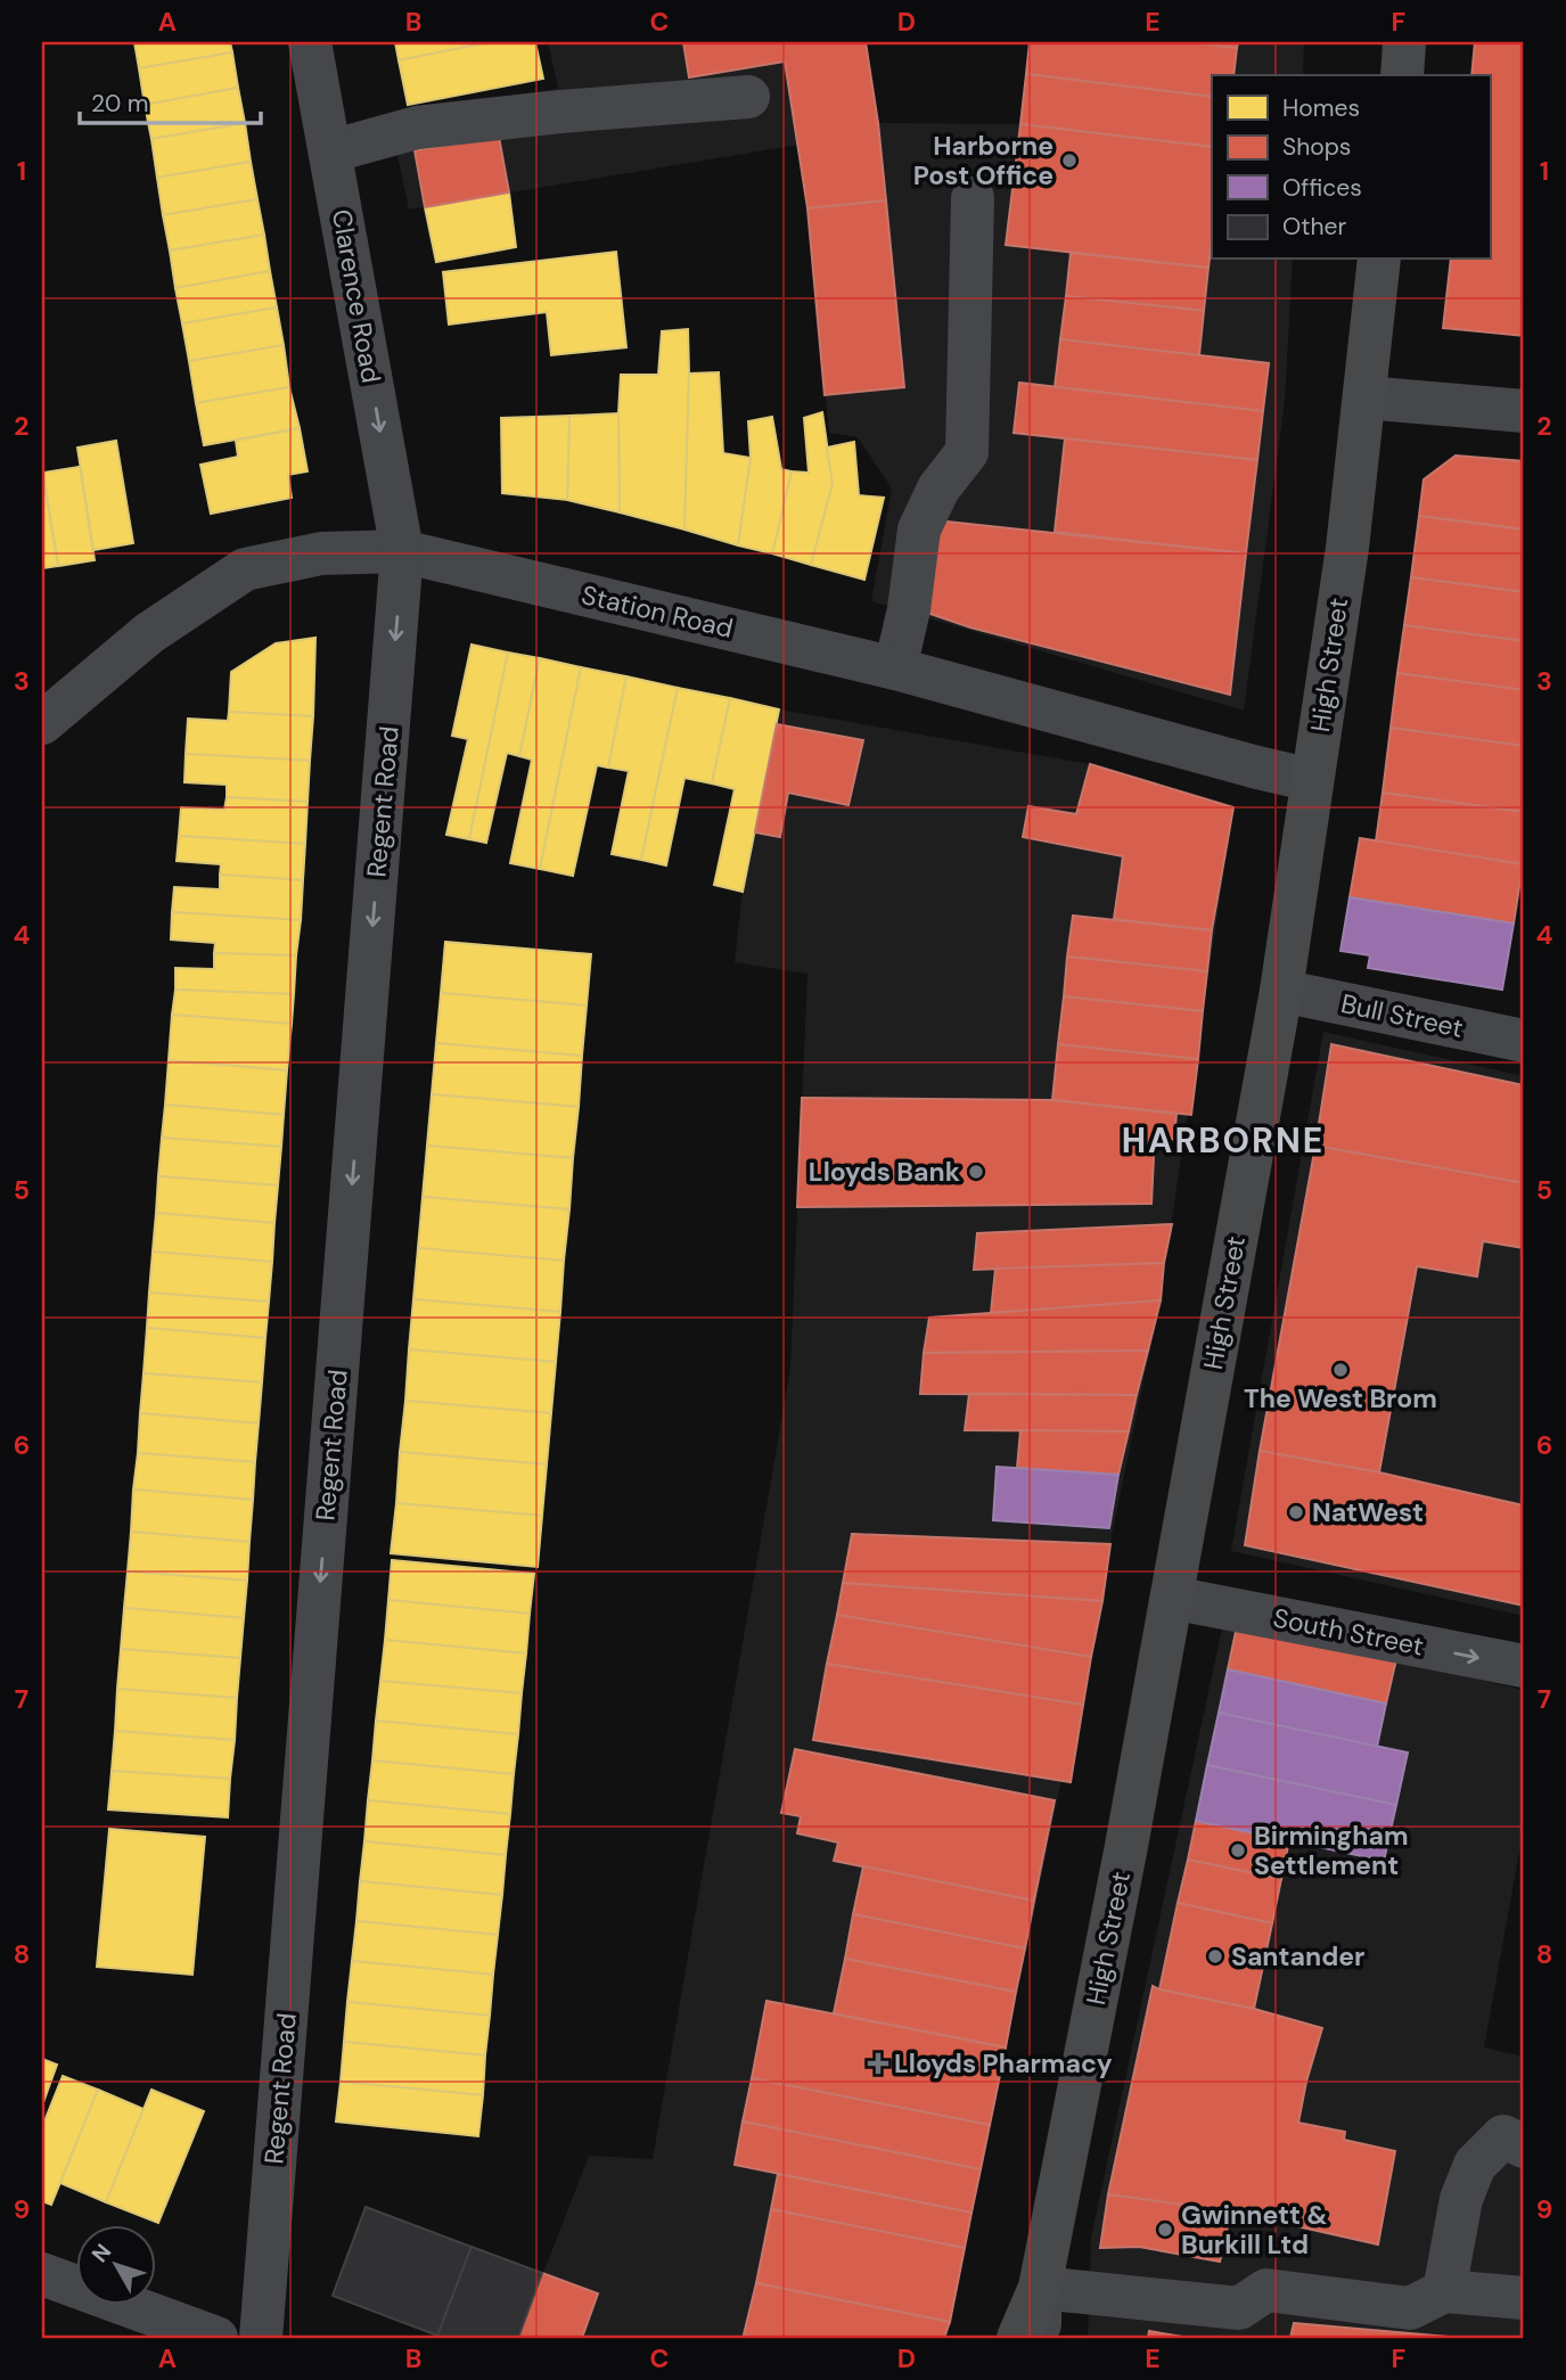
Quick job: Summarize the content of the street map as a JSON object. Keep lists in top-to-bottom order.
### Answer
{
  "streets": {
    "main road": ["High Street"],
    "street": [
      "Clarence Road",
      "Station Road",
      "Regent Road",
      "Bull Street",
      "South Street"
    ]
  },
  "crossings": [
    ["Clarence Road", "Station Road"],
    ["Clarence Road", "Regent Road"],
    ["Station Road", "High Street"],
    ["Station Road", "Regent Road"],
    ["High Street", "Bull Street"],
    ["High Street", "South Street"]
  ],
  "one_way": ["Clarence Road", "Regent Road", "South Street"],
  "districts": ["HARBORNE"],
  "places": {
    "other": [
      "Harborne Post Office",
      "Lloyds Bank",
      "The West Brom",
      "NatWest",
      "Birmingham Settlement",
      "Santander",
      "Gwinnett & Burkill Ltd"
    ],
    "health": ["Lloyds Pharmacy"]
  },
  "legend": [
    "Homes",
    "Shops",
    "Offices",
    "Other"
  ],
  "scale_bar": "20 m",
  "north": "top left",
  "grid": {
    "columns": [
      "A",
      "B",
      "C",
      "D",
      "E",
      "F"
    ],
    "rows": [
      "1",
      "2",
      "3",
      "4",
      "5",
      "6",
      "7",
      "8",
      "9"
    ]
  }
}
